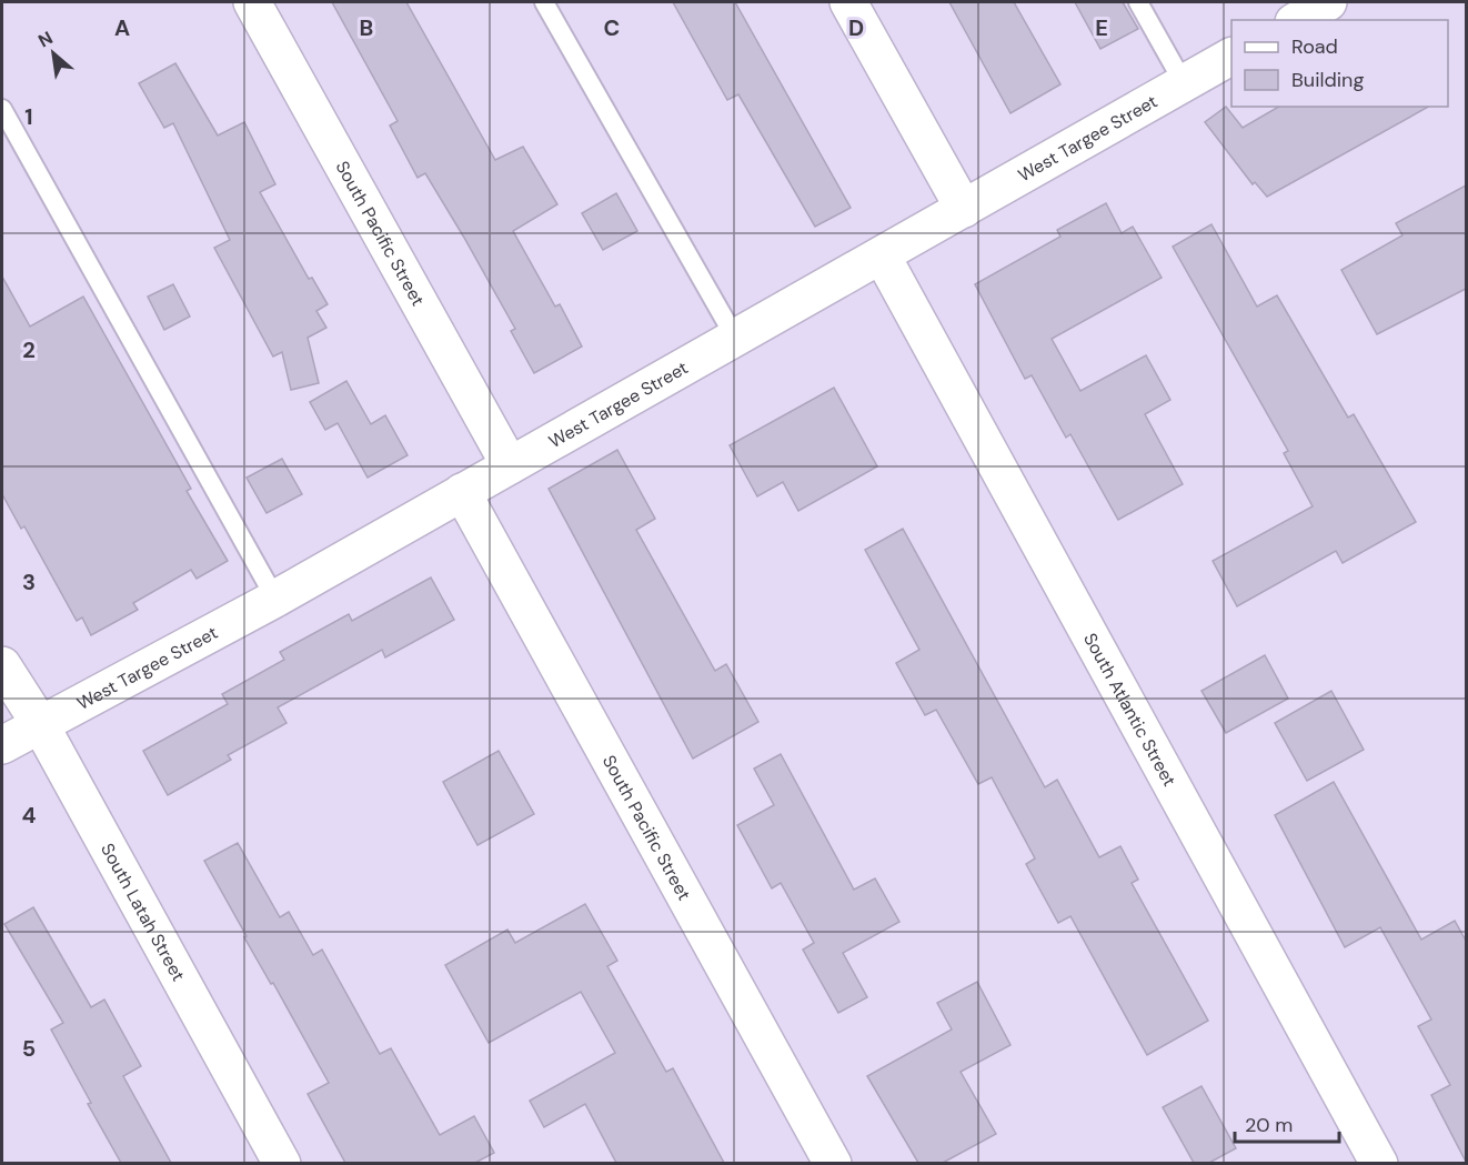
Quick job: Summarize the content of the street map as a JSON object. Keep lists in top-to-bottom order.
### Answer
{
  "streets": {
    "street": [
      "West Targee Street",
      "South Pacific Street",
      "South Atlantic Street",
      "South Latah Street"
    ]
  },
  "crossings": [
    ["West Targee Street", "South Pacific Street"],
    ["West Targee Street", "South Atlantic Street"],
    ["West Targee Street", "South Latah Street"]
  ],
  "legend": ["Road", "Building"],
  "scale_bar": "20 m",
  "north": "top left",
  "grid": {
    "columns": [
      "A",
      "B",
      "C",
      "D",
      "E"
    ],
    "rows": [
      "1",
      "2",
      "3",
      "4",
      "5"
    ]
  }
}
